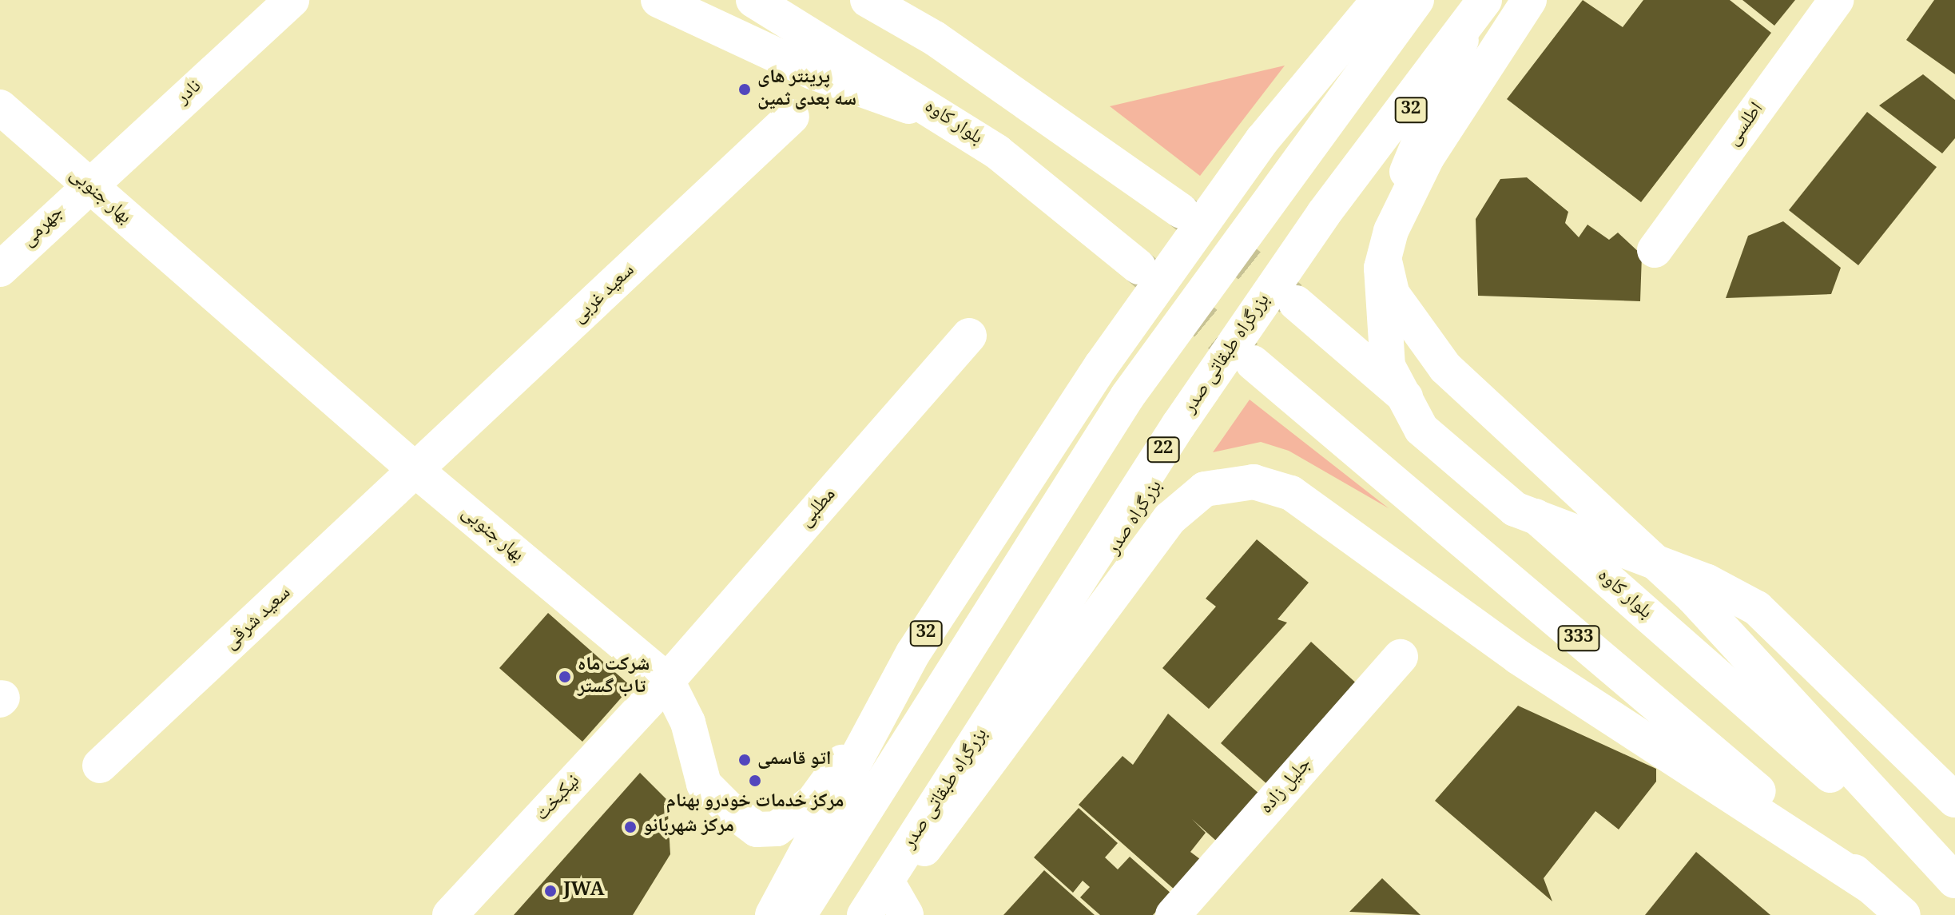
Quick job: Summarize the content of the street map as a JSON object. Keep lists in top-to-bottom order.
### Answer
{
  "streets": {
    "main road": [
      "نادر",
      "32",
      "بلوار کاوه",
      "اطلسی",
      "بهار جنوبی",
      "جهرمی",
      "سعید غربی",
      "بزرگراه طبقاتی صدر",
      "22",
      "مطلبی",
      "بزرگراه صدر",
      "سعید شرقی",
      "333",
      "جلیل زاده",
      "نیکبخت"
    ]
  },
  "crossings": [
    ["نادر", "بهار جنوبی"],
    ["نادر", "جهرمی"],
    ["32", "بهار جنوبی"],
    ["بهار جنوبی", "جهرمی"],
    ["بهار جنوبی", "سعید غربی"],
    ["بهار جنوبی", "مطلبی"],
    ["بهار جنوبی", "سعید شرقی"],
    ["بهار جنوبی", "نیکبخت"],
    ["سعید غربی", "سعید شرقی"],
    ["مطلبی", "نیکبخت"]
  ],
  "places": [
    "پرینتر های سه بعدی ثمین",
    "شرکت ماه تاب گستر",
    "اتو قاسمی",
    "مرکز خدمات خودرو بهنام",
    "مرکز شهربانو",
    "JWA"
  ]
}
